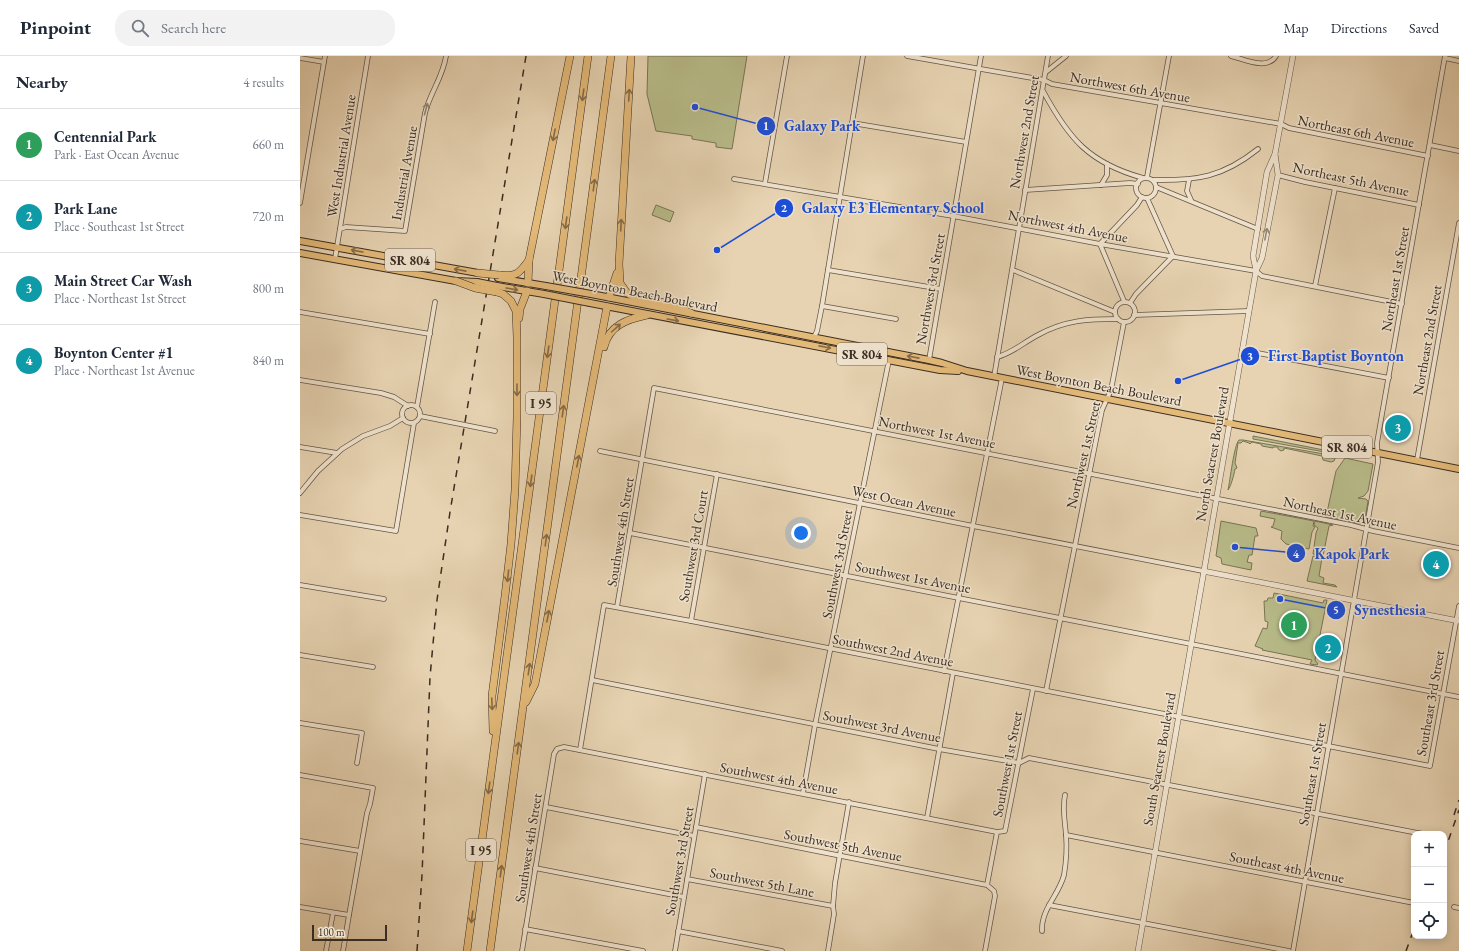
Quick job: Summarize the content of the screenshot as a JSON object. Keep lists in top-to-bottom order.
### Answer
{
  "streets": {
    "highway": ["I 95"],
    "main road": ["SR 804", "West Boynton Beach Boulevard"],
    "street": [
      "Northwest 6th Avenue",
      "Northeast 6th Avenue",
      "Northwest 2nd Street",
      "West Industrial Avenue",
      "Industrial Avenue",
      "Northeast 5th Avenue",
      "Northwest 4th Avenue",
      "Northeast 1st Street",
      "Northwest 3rd Street",
      "Northeast 2nd Street",
      "Northwest 1st Avenue",
      "North Seacrest Boulevard",
      "Northwest 1st Street",
      "West Ocean Avenue",
      "Northeast 1st Avenue",
      "Southwest 4th Street",
      "Southwest 3rd Court",
      "Southwest 3rd Street",
      "Southwest 1st Avenue",
      "Southwest 2nd Avenue",
      "Southeast 3rd Street",
      "Southwest 3rd Avenue",
      "South Seacrest Boulevard",
      "Southwest 1st Street",
      "Southeast 1st Street",
      "Southwest 4th Avenue",
      "Southwest 5th Avenue",
      "Southeast 4th Avenue",
      "Southwest 5th Lane"
    ]
  },
  "crossings": [
    ["Northwest 6th Avenue", "Northeast 6th Avenue"],
    ["Northwest 6th Avenue", "Northwest 2nd Street"],
    ["Northwest 6th Avenue", "Northwest 3rd Street"],
    ["Northwest 6th Avenue", "North Seacrest Boulevard"],
    ["Northeast 6th Avenue", "Northeast 1st Street"],
    ["Northeast 6th Avenue", "North Seacrest Boulevard"],
    ["Northwest 2nd Street", "Northwest 4th Avenue"],
    ["Northwest 2nd Street", "West Boynton Beach Boulevard"],
    ["West Industrial Avenue", "Industrial Avenue"],
    ["West Industrial Avenue", "SR 804"],
    ["Northeast 5th Avenue", "Northeast 1st Street"],
    ["Northeast 5th Avenue", "North Seacrest Boulevard"],
    ["Northwest 4th Avenue", "Northeast 1st Street"],
    ["Northwest 4th Avenue", "Northwest 3rd Street"],
    ["Northwest 4th Avenue", "North Seacrest Boulevard"],
    ["SR 804", "Northeast 1st Street"],
    ["SR 804", "West Boynton Beach Boulevard"],
    ["SR 804", "Northeast 2nd Street"],
    ["SR 804", "North Seacrest Boulevard"],
    ["Northeast 1st Street", "Northeast 1st Avenue"],
    ["Northeast 1st Street", "Southeast 1st Street"],
    ["Northwest 3rd Street", "West Boynton Beach Boulevard"],
    ["West Boynton Beach Boulevard", "North Seacrest Boulevard"],
    ["West Boynton Beach Boulevard", "Northwest 1st Street"],
    ["Northwest 1st Avenue", "North Seacrest Boulevard"],
    ["Northwest 1st Avenue", "Northwest 1st Street"],
    ["Northwest 1st Avenue", "Northeast 1st Avenue"],
    ["Northwest 1st Avenue", "Southwest 4th Street"],
    ["North Seacrest Boulevard", "West Ocean Avenue"],
    ["North Seacrest Boulevard", "Northeast 1st Avenue"],
    ["North Seacrest Boulevard", "South Seacrest Boulevard"],
    ["Northwest 1st Street", "West Ocean Avenue"],
    ["West Ocean Avenue", "Southwest 4th Street"],
    ["West Ocean Avenue", "Southwest 3rd Court"],
    ["West Ocean Avenue", "Southwest 3rd Street"],
    ["West Ocean Avenue", "South Seacrest Boulevard"],
    ["Southwest 4th Street", "Southwest 1st Avenue"],
    ["Southwest 4th Street", "Southwest 2nd Avenue"],
    ["Southwest 4th Street", "Southwest 3rd Avenue"],
    ["Southwest 4th Street", "Southwest 4th Avenue"],
    ["Southwest 3rd Court", "Southwest 1st Avenue"],
    ["Southwest 3rd Court", "Southwest 2nd Avenue"],
    ["Southwest 3rd Street", "Southwest 1st Avenue"],
    ["Southwest 3rd Street", "Southwest 2nd Avenue"],
    ["Southwest 3rd Street", "Southwest 3rd Avenue"],
    ["Southwest 3rd Street", "Southwest 4th Avenue"],
    ["Southwest 3rd Street", "Southwest 5th Avenue"],
    ["Southwest 3rd Street", "Southwest 5th Lane"],
    ["Southwest 1st Avenue", "Southeast 3rd Street"],
    ["Southwest 1st Avenue", "South Seacrest Boulevard"],
    ["Southwest 1st Avenue", "Southeast 1st Street"],
    ["Southwest 2nd Avenue", "Southeast 3rd Street"],
    ["Southwest 2nd Avenue", "South Seacrest Boulevard"],
    ["Southwest 2nd Avenue", "Southwest 1st Street"],
    ["Southwest 2nd Avenue", "Southeast 1st Street"],
    ["Southwest 3rd Avenue", "South Seacrest Boulevard"],
    ["Southwest 3rd Avenue", "Southwest 1st Street"],
    ["Southwest 3rd Avenue", "Southeast 1st Street"],
    ["South Seacrest Boulevard", "Southeast 4th Avenue"],
    ["Southwest 1st Street", "Southwest 4th Avenue"],
    ["Southwest 1st Street", "Southwest 5th Avenue"],
    ["Southeast 1st Street", "Southeast 4th Avenue"]
  ],
  "one_way": ["Industrial Avenue"],
  "places": [
    "Galaxy Park",
    "Galaxy E3 Elementary School",
    "First Baptist Boynton",
    "Kapok Park",
    "Synesthesia"
  ],
  "scale_bar": "100 m",
  "page": {
    "header": "Pinpoint",
    "search": "Search here",
    "nav": ["Map", "Directions", "Saved"],
    "heading": ["Nearby", "4 results"],
    "list": [
      {
        "mark": "1",
        "name": "Centennial Park",
        "note": "Park · East Ocean Avenue",
        "value": "660 m"
      },
      {
        "mark": "2",
        "name": "Park Lane",
        "note": "Place · Southeast 1st Street",
        "value": "720 m"
      },
      {
        "mark": "3",
        "name": "Main Street Car Wash",
        "note": "Place · Northeast 1st Street",
        "value": "800 m"
      },
      {
        "mark": "4",
        "name": "Boynton Center #1",
        "note": "Place · Northeast 1st Avenue",
        "value": "840 m"
      }
    ],
    "pins": [
      "3",
      "4",
      "1",
      "2"
    ],
    "map_buttons": ["+", "−"],
    "scale": "100 m"
  }
}
